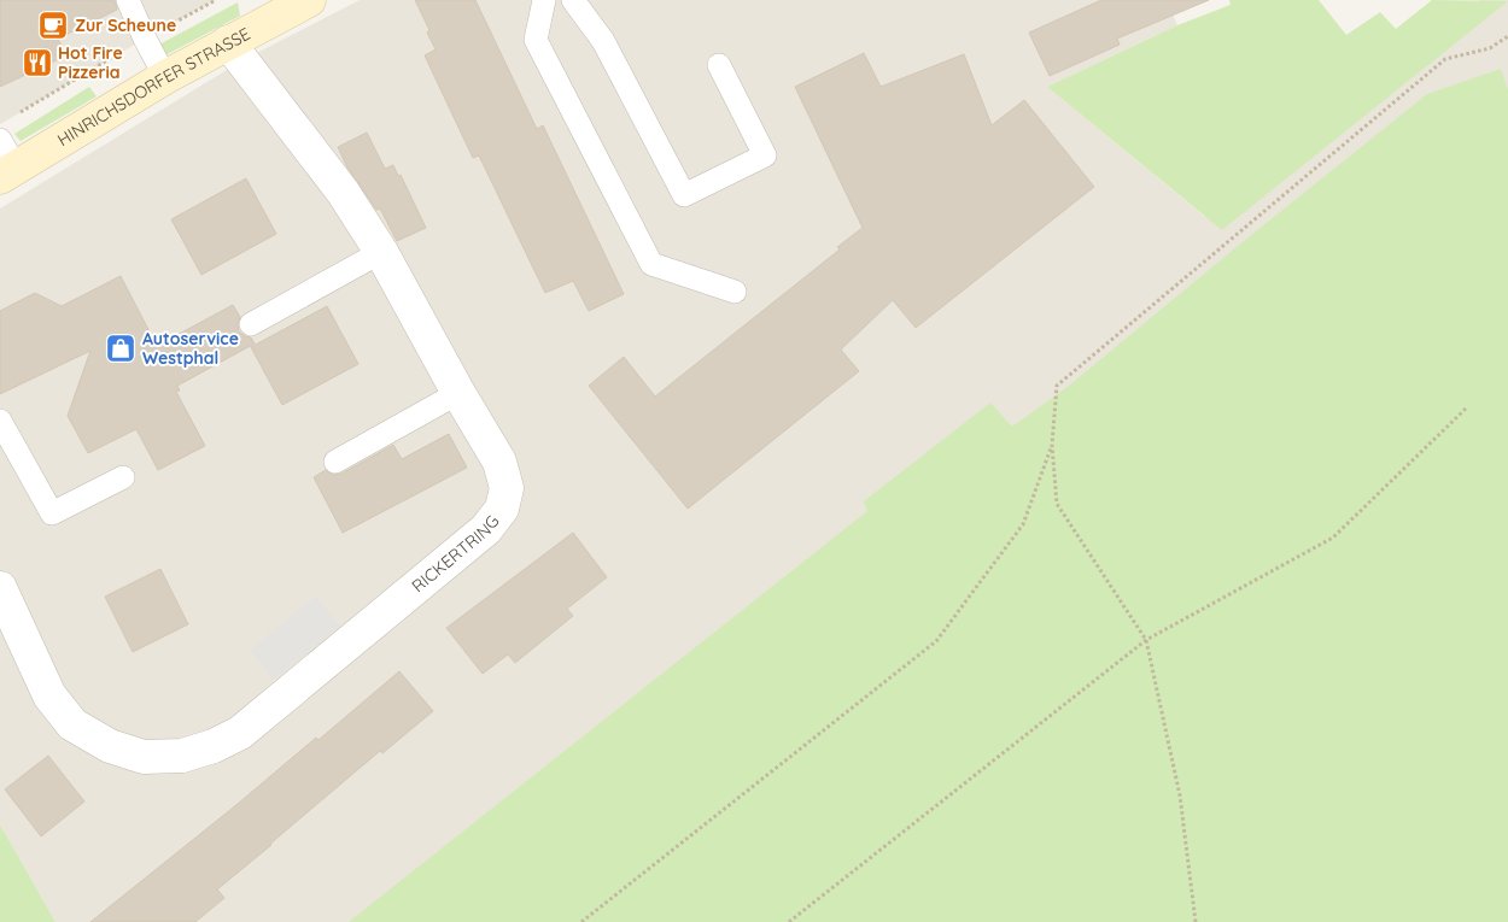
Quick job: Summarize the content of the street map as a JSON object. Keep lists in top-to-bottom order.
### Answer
{
  "streets": {
    "street": ["HINRICHSDORFER STRASSE", "RICKERTRING"]
  },
  "crossings": [
    ["HINRICHSDORFER STRASSE", "RICKERTRING"]
  ],
  "places": {
    "cafe": ["Zur Scheune"],
    "restaurant": ["Hot Fire Pizzeria"],
    "shop": ["Autoservice Westphal"]
  }
}
